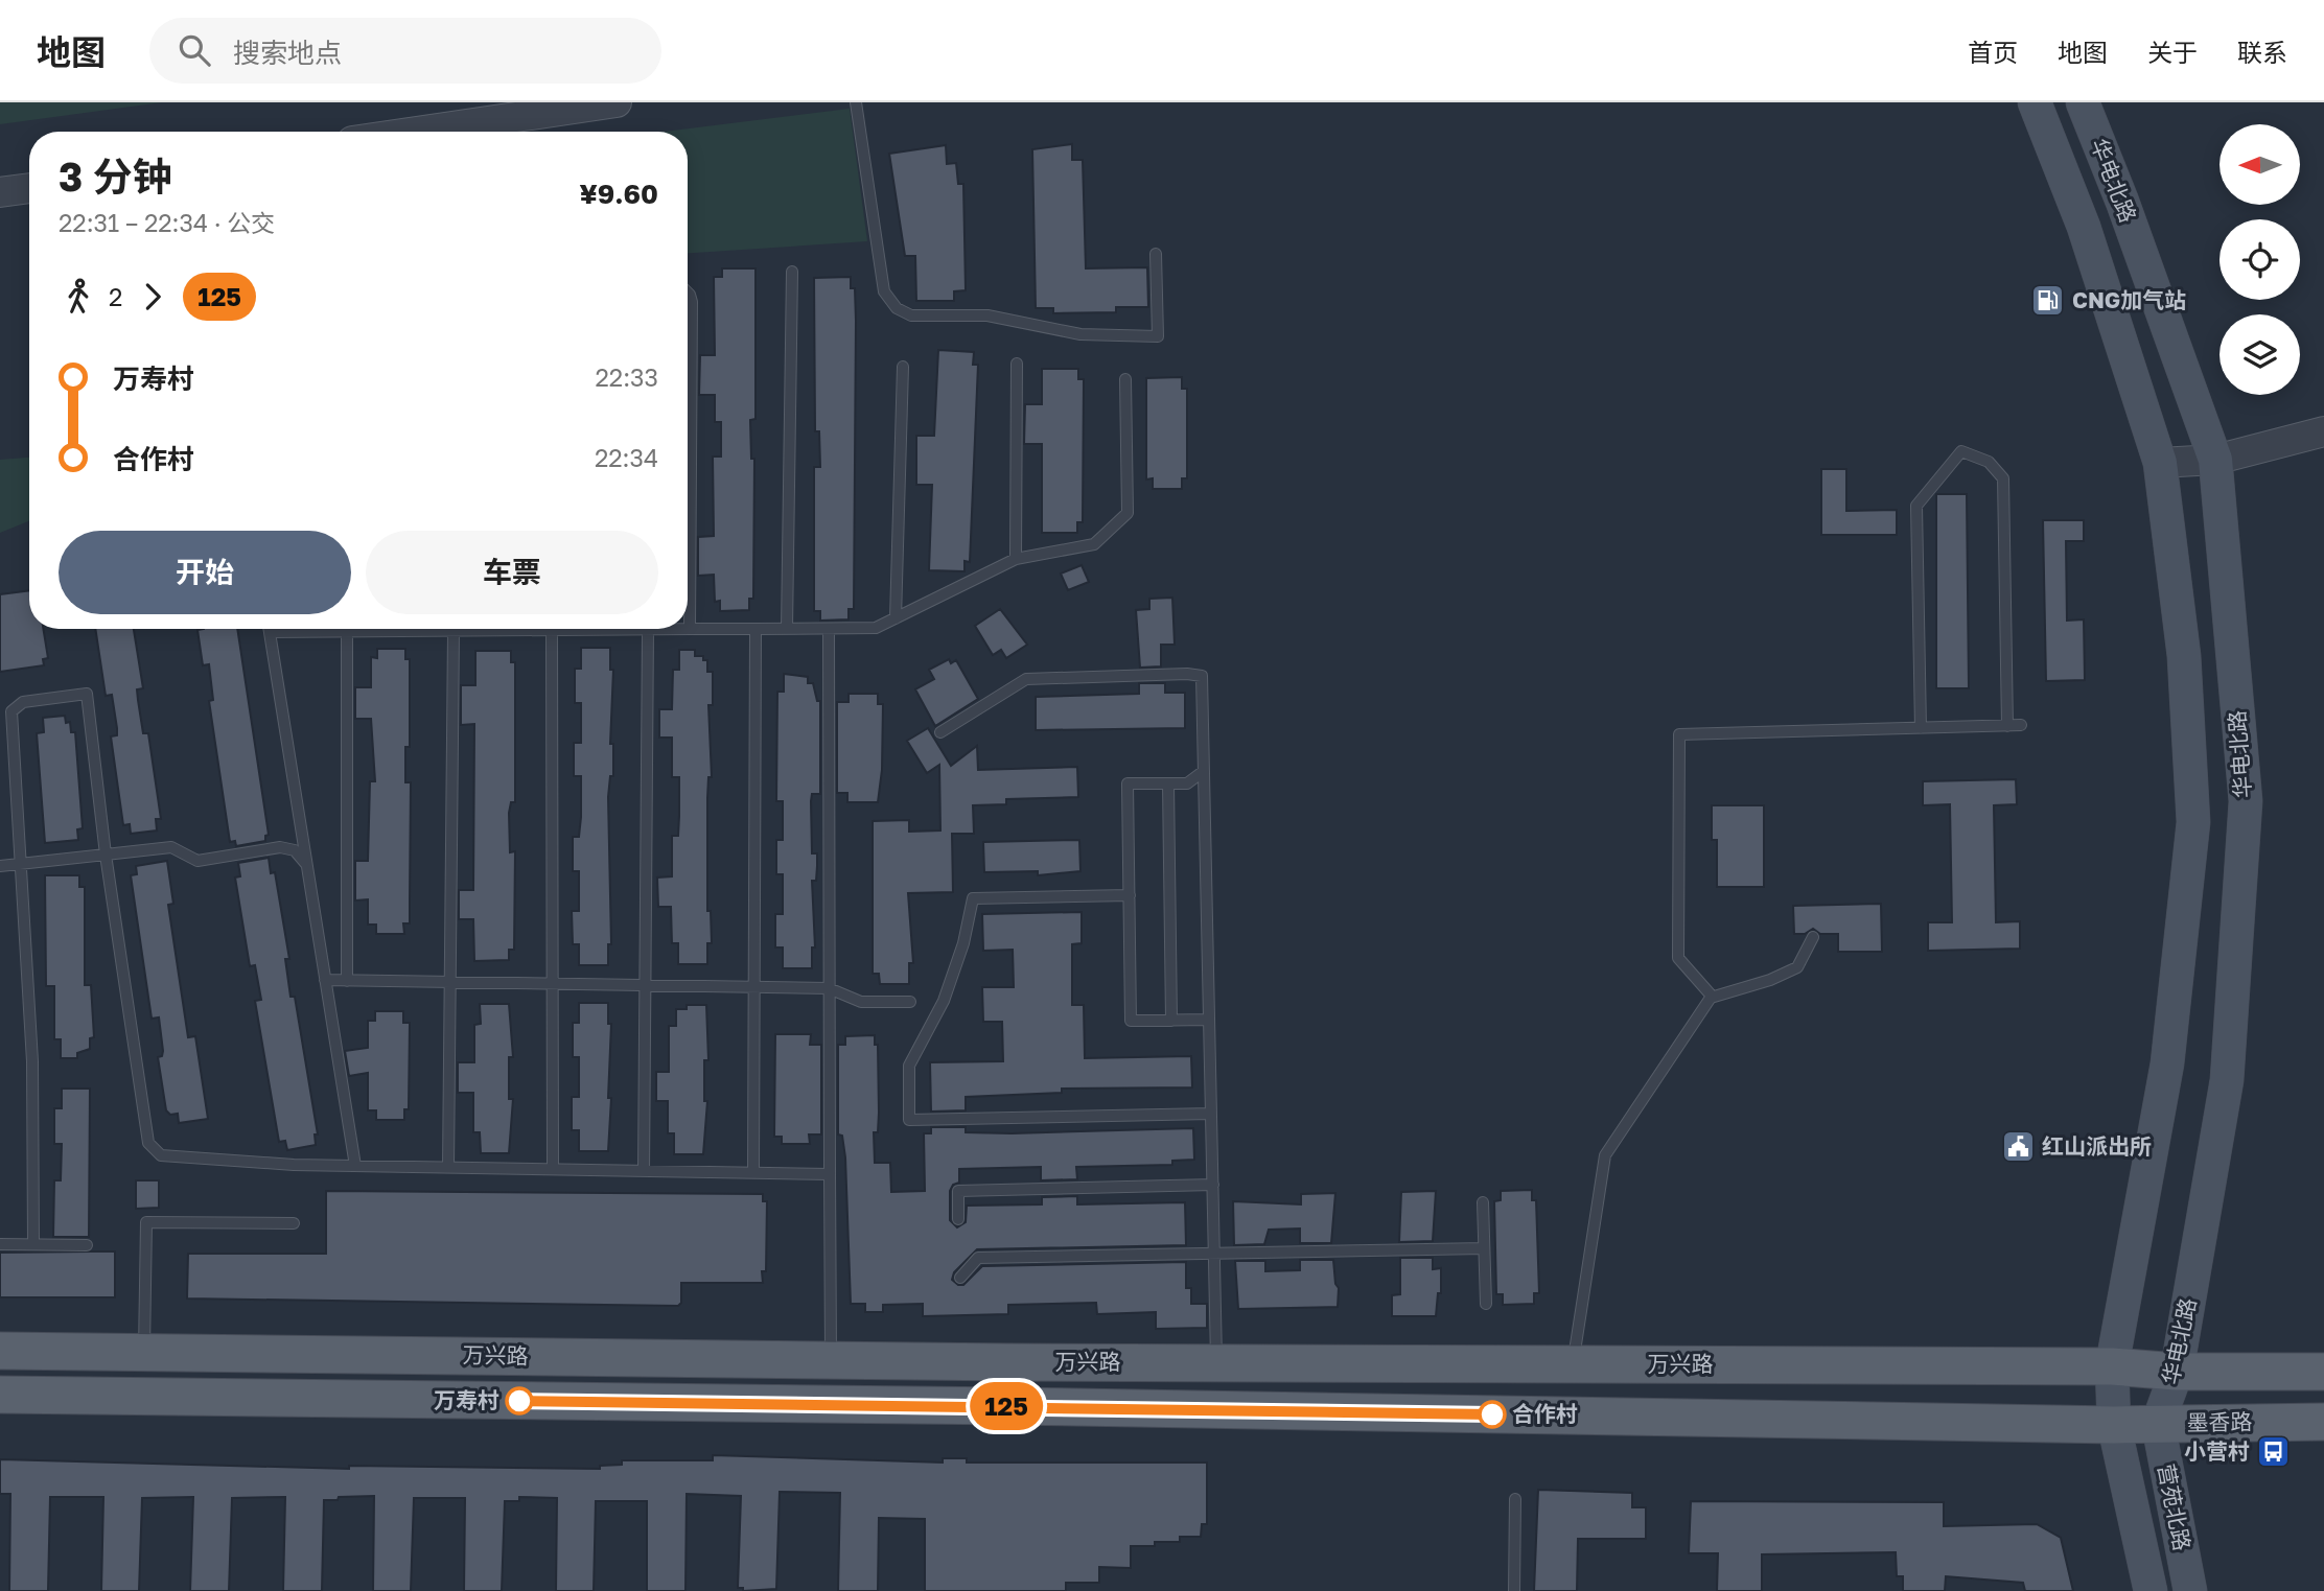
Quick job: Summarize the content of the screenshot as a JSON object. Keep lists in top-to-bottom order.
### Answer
{
  "streets": {
    "main road": [
      "华电北路",
      "万兴路",
      "墨香路",
      "营苑北路"
    ]
  },
  "crossings": [
    ["华电北路", "万兴路"],
    ["华电北路", "墨香路"],
    ["华电北路", "营苑北路"],
    ["万兴路", "墨香路"],
    ["万兴路", "营苑北路"],
    ["墨香路", "营苑北路"]
  ],
  "places": {
    "fuel station": ["CNG加气站"],
    "public building": ["红山派出所"],
    "other": ["万寿村", "合作村"],
    "bus stop": ["小营村"]
  },
  "lines": ["bus line 125"],
  "north": "left",
  "page": {
    "header": "地图",
    "search": "搜索地点",
    "nav": [
      "首页",
      "地图",
      "关于",
      "联系"
    ],
    "on_map": "125",
    "heading": ["3 分钟", "22:31 – 22:34 · 公交", "¥9.60"],
    "legs": ["2", "125"],
    "list": [
      {
        "name": "万寿村",
        "value": "22:33"
      },
      {
        "name": "合作村",
        "value": "22:34"
      }
    ],
    "buttons": ["开始", "车票"]
  }
}
